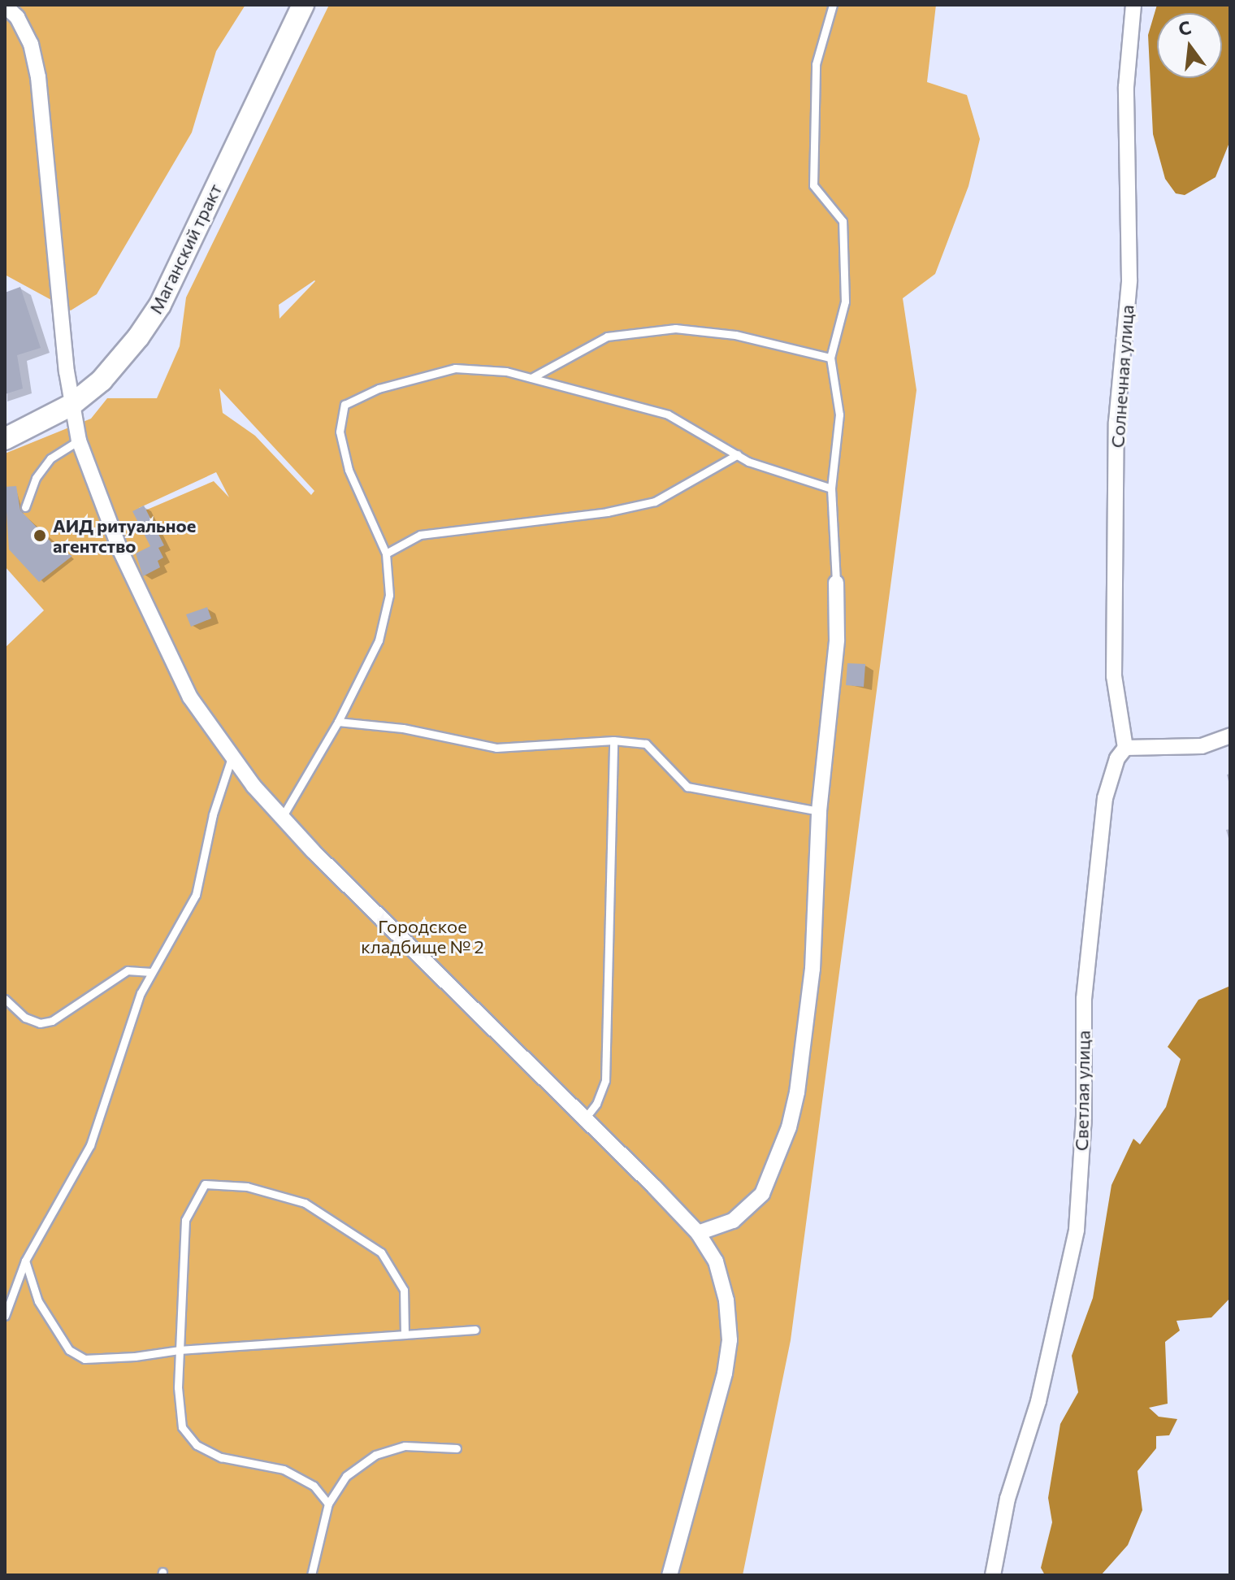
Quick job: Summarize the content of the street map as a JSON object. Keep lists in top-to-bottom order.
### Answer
{
  "streets": {
    "main road": ["Маганский тракт"],
    "street": ["Солнечная улица", "Светлая улица"]
  },
  "crossings": [
    ["Солнечная улица", "Светлая улица"]
  ],
  "parks": ["Городское кладбище № 2"],
  "places": ["АИД ритуальное агентство"],
  "north": "top"
}
